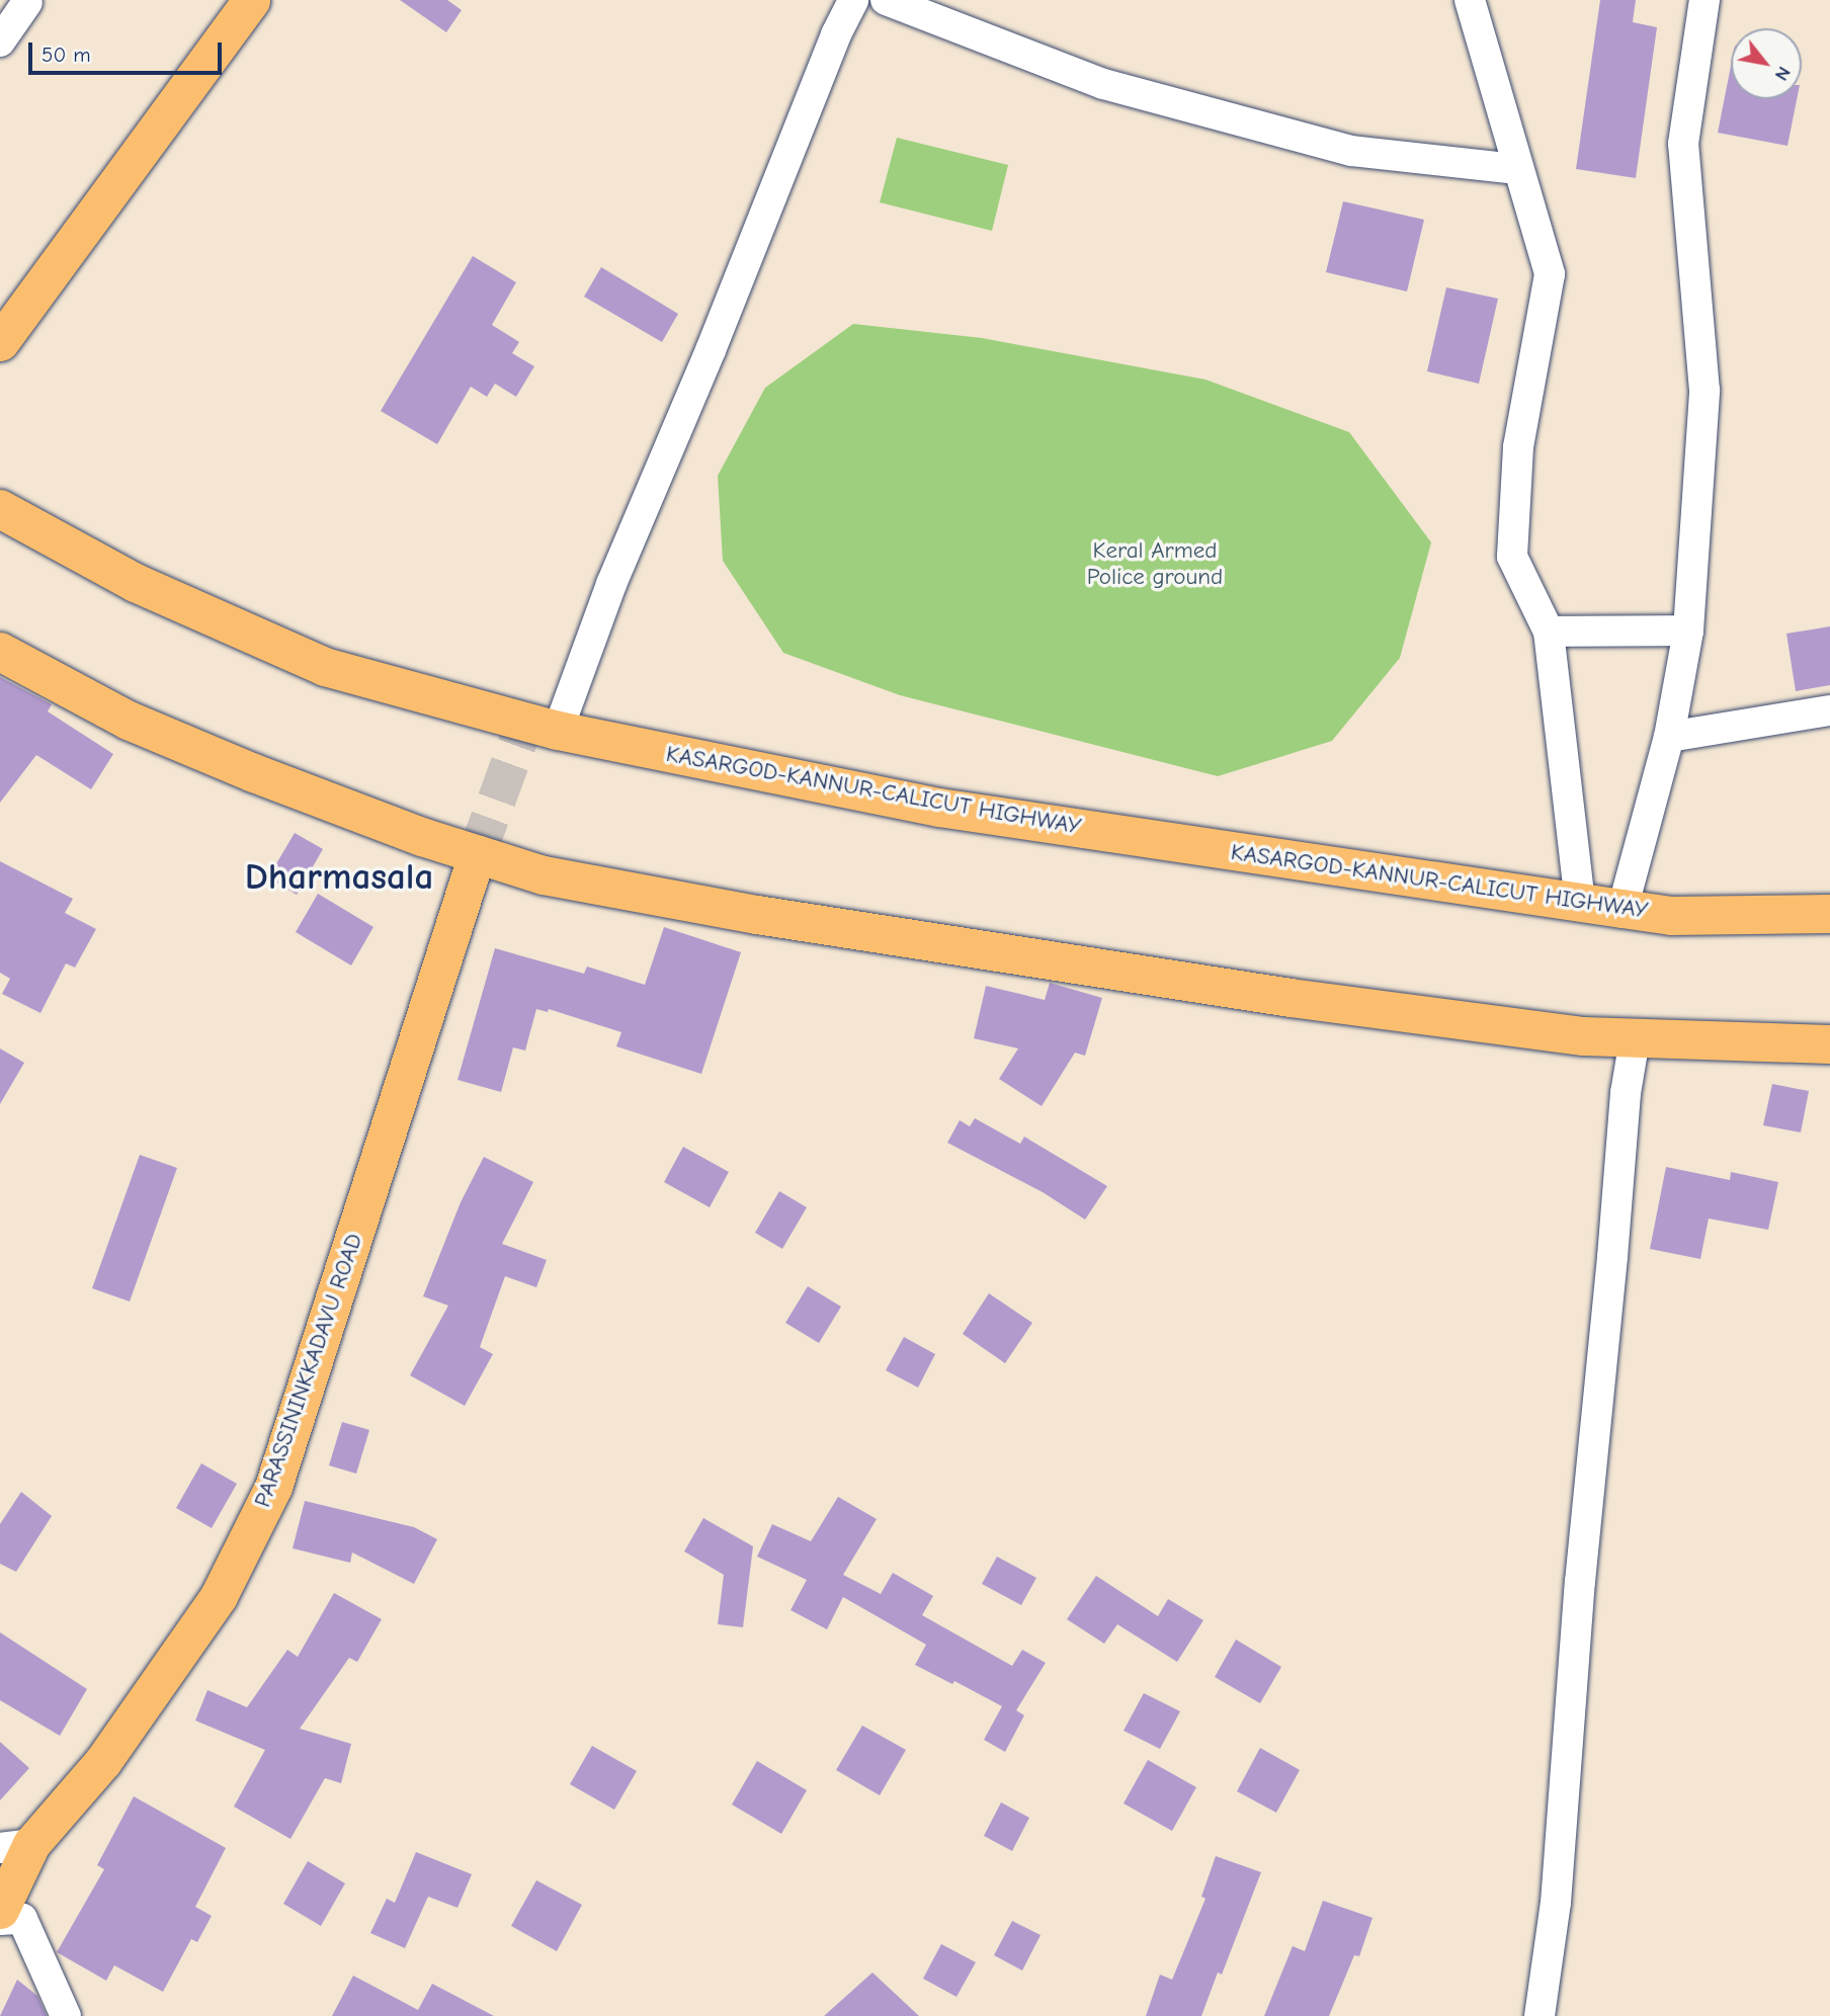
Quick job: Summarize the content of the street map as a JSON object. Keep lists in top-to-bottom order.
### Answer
{
  "streets": {
    "highway": ["KASARGOD-KANNUR-CALICUT HIGHWAY"],
    "main road": ["PARASSININKKADAVU ROAD"]
  },
  "districts": ["Dharmasala"],
  "parks": ["Keral Armed Police ground"],
  "scale_bar": "50 m",
  "north": "bottom right"
}
